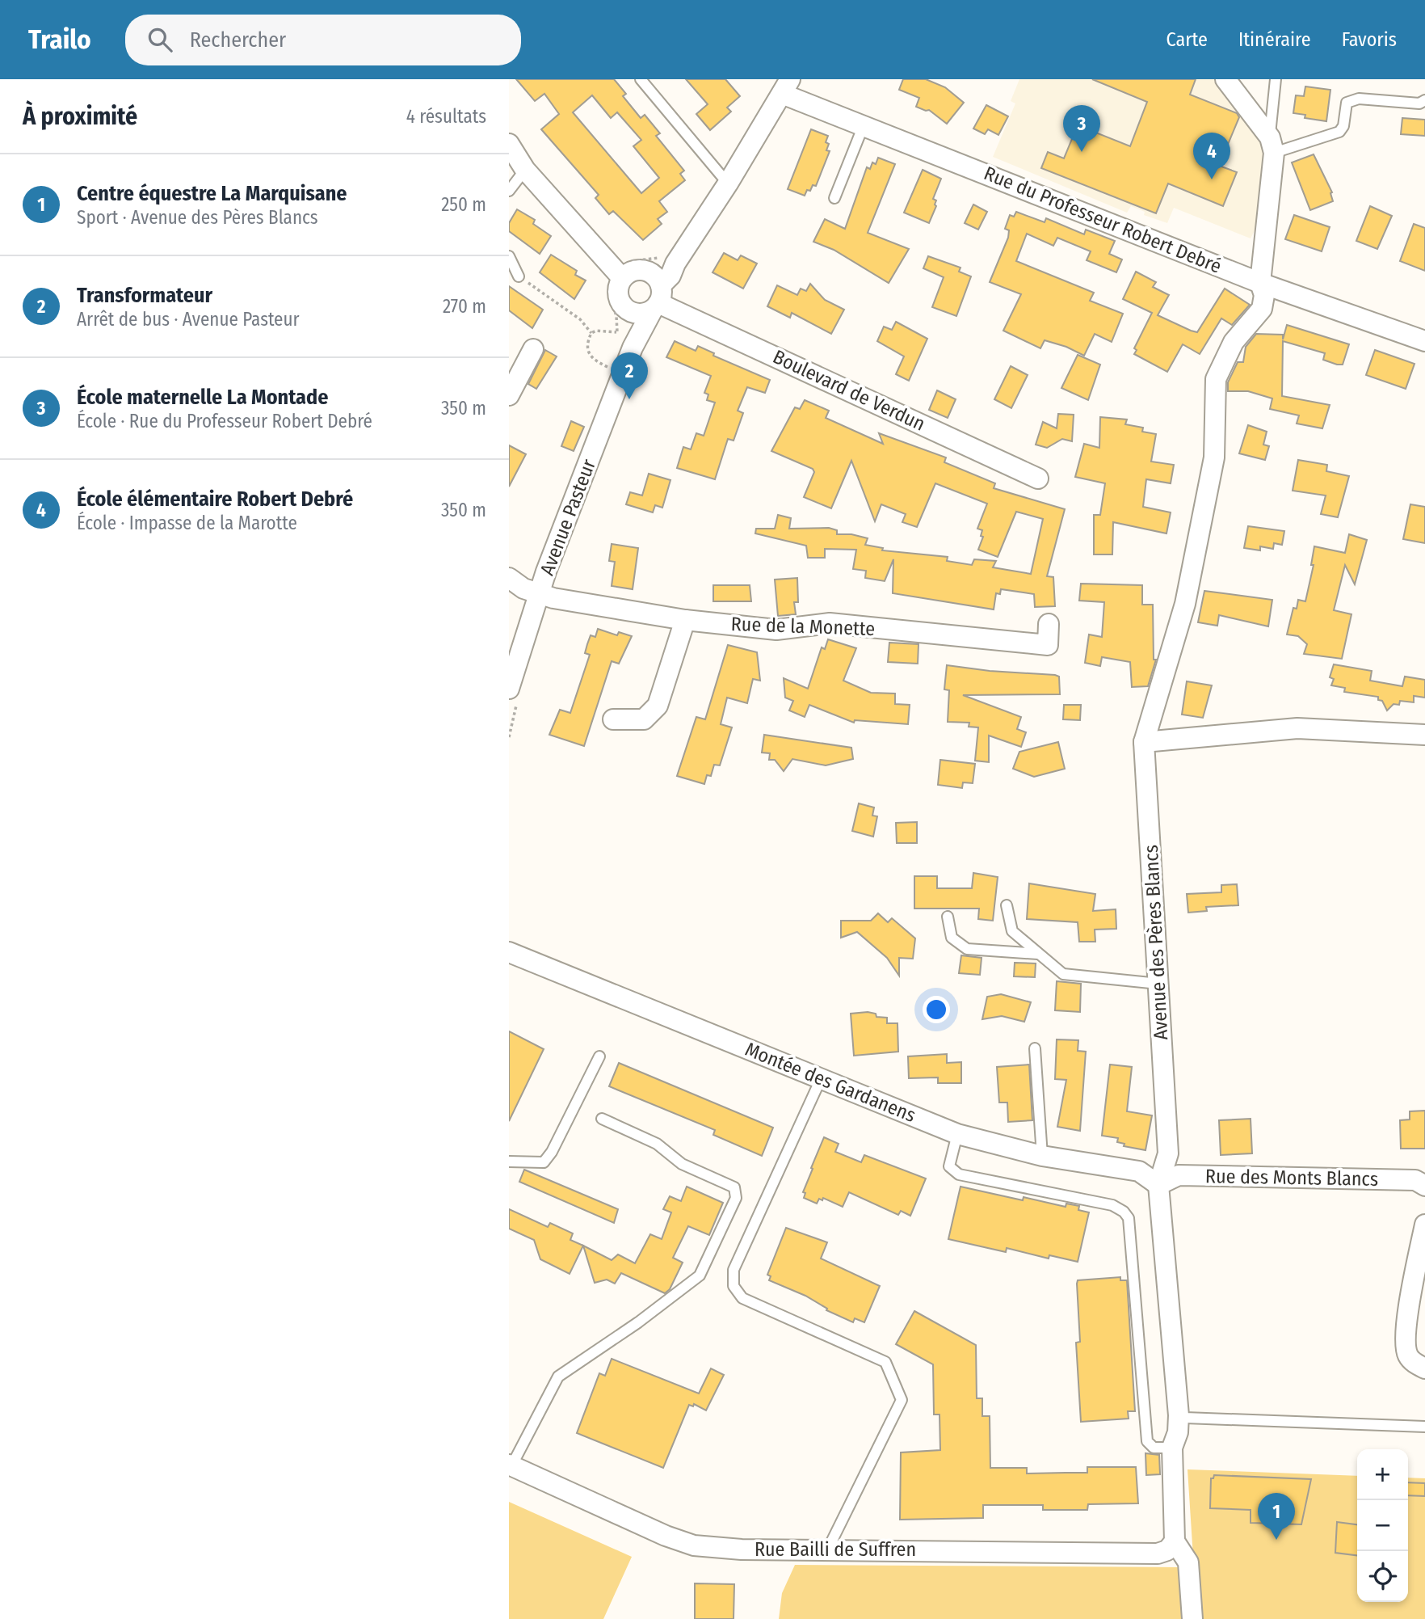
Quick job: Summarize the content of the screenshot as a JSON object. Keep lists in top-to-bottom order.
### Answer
{
  "streets": {
    "street": [
      "Rue du Professeur Robert Debré",
      "Boulevard de Verdun",
      "Avenue Pasteur",
      "Rue de la Monette",
      "Avenue des Pères Blancs",
      "Montée des Gardanens",
      "Rue des Monts Blancs",
      "Rue Bailli de Suffren"
    ]
  },
  "crossings": [
    ["Rue du Professeur Robert Debré", "Avenue Pasteur"],
    ["Rue du Professeur Robert Debré", "Avenue des Pères Blancs"],
    ["Boulevard de Verdun", "Avenue Pasteur"],
    ["Avenue Pasteur", "Rue de la Monette"],
    ["Avenue des Pères Blancs", "Montée des Gardanens"],
    ["Avenue des Pères Blancs", "Rue des Monts Blancs"],
    ["Avenue des Pères Blancs", "Rue Bailli de Suffren"],
    ["Montée des Gardanens", "Rue des Monts Blancs"]
  ],
  "page": {
    "header": "Trailo",
    "search": "Rechercher",
    "nav": ["Carte", "Itinéraire", "Favoris"],
    "heading": ["À proximité", "4 résultats"],
    "pins": [
      "3",
      "4",
      "2",
      "1"
    ],
    "list": [
      {
        "mark": "1",
        "name": "Centre équestre La Marquisane",
        "note": "Sport · Avenue des Pères Blancs",
        "value": "250 m"
      },
      {
        "mark": "2",
        "name": "Transformateur",
        "note": "Arrêt de bus · Avenue Pasteur",
        "value": "270 m"
      },
      {
        "mark": "3",
        "name": "École maternelle La Montade",
        "note": "École · Rue du Professeur Robert Debré",
        "value": "350 m"
      },
      {
        "mark": "4",
        "name": "École élémentaire Robert Debré",
        "note": "École · Impasse de la Marotte",
        "value": "350 m"
      }
    ],
    "map_buttons": ["+", "−"]
  }
}
